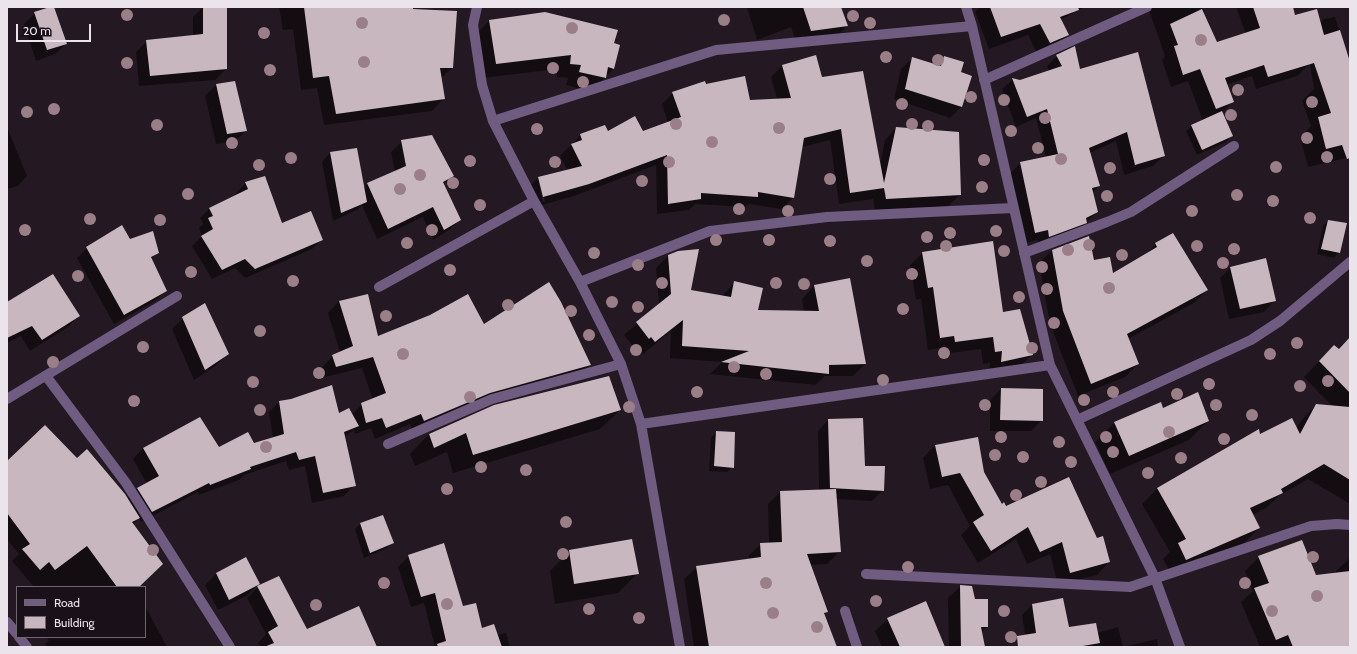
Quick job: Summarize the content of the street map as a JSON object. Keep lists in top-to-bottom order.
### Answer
{
  "legend": ["Road", "Building"],
  "scale_bar": "20 m"
}
